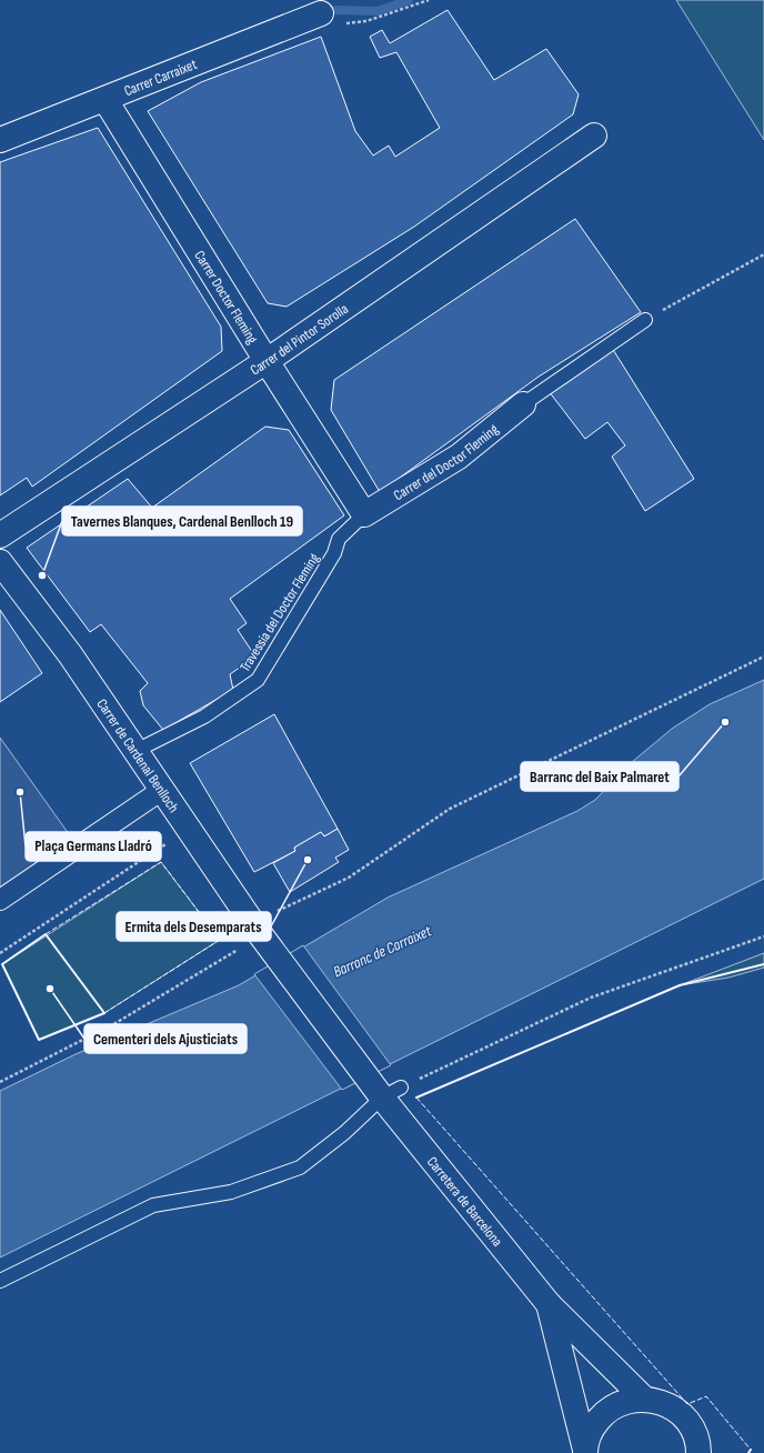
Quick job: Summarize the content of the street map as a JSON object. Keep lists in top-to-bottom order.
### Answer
{
  "streets": {
    "street": [
      "Carrer Carraixet",
      "Carrer Doctor Fleming",
      "Carrer del Pintor Sorolla",
      "Carrer del Doctor Fleming",
      "Carrer de Cardenal Benlloch",
      "Carretera de Barcelona"
    ],
    "lane": ["Travessia del Doctor Fleming"]
  },
  "crossings": [
    ["Carrer Carraixet", "Carrer Doctor Fleming"],
    ["Carrer Doctor Fleming", "Carrer del Pintor Sorolla"],
    ["Carrer Doctor Fleming", "Carrer del Doctor Fleming"],
    ["Carrer Doctor Fleming", "Travessia del Doctor Fleming"],
    ["Carrer del Doctor Fleming", "Travessia del Doctor Fleming"],
    ["Travessia del Doctor Fleming", "Carrer de Cardenal Benlloch"],
    ["Carrer de Cardenal Benlloch", "Carretera de Barcelona"]
  ],
  "water": ["Barranc de Carraixet"],
  "places": [
    "Tavernes Blanques, Cardenal Benlloch 19",
    "Barranc del Baix Palmaret",
    "Plaça Germans Lladró",
    "Ermita dels Desemparats",
    "Cementeri dels Ajusticiats"
  ]
}
